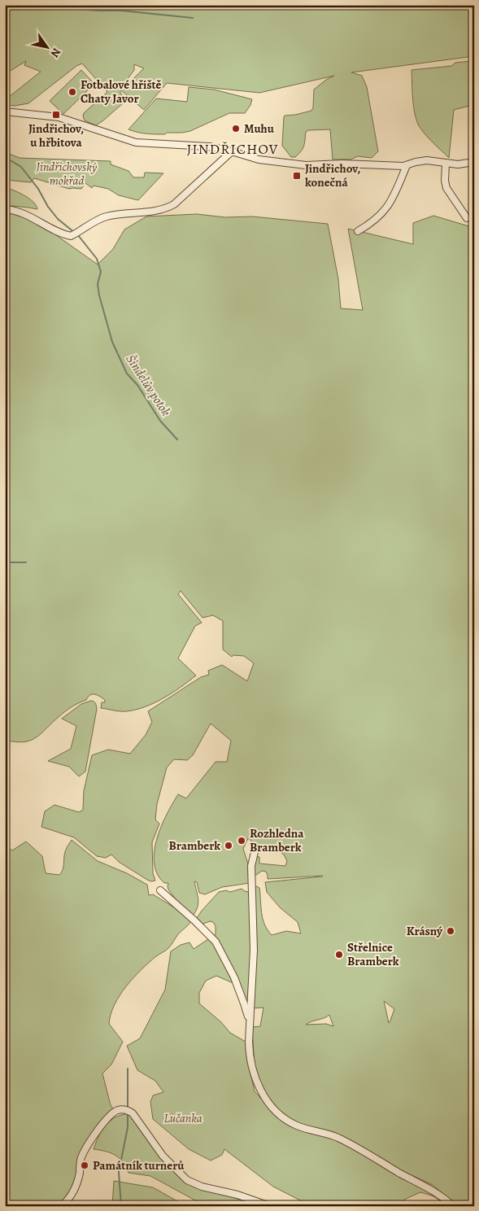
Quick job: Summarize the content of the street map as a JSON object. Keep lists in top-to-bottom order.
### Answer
{
  "districts": ["JINDŘICHOV"],
  "water": ["Šindelův potok"],
  "parks": ["Jindřichovský mokřad", "Lučanka"],
  "places": {
    "other": [
      "Fotbalové hřiště Chaty Javor",
      "Muhu",
      "Rozhledna Bramberk",
      "Bramberk",
      "Krásný",
      "Střelnice Bramberk",
      "Památník turnerů"
    ],
    "transit": ["Jindřichov, u hřbitova", "Jindřichov, konečná"]
  },
  "north": "bottom right"
}
